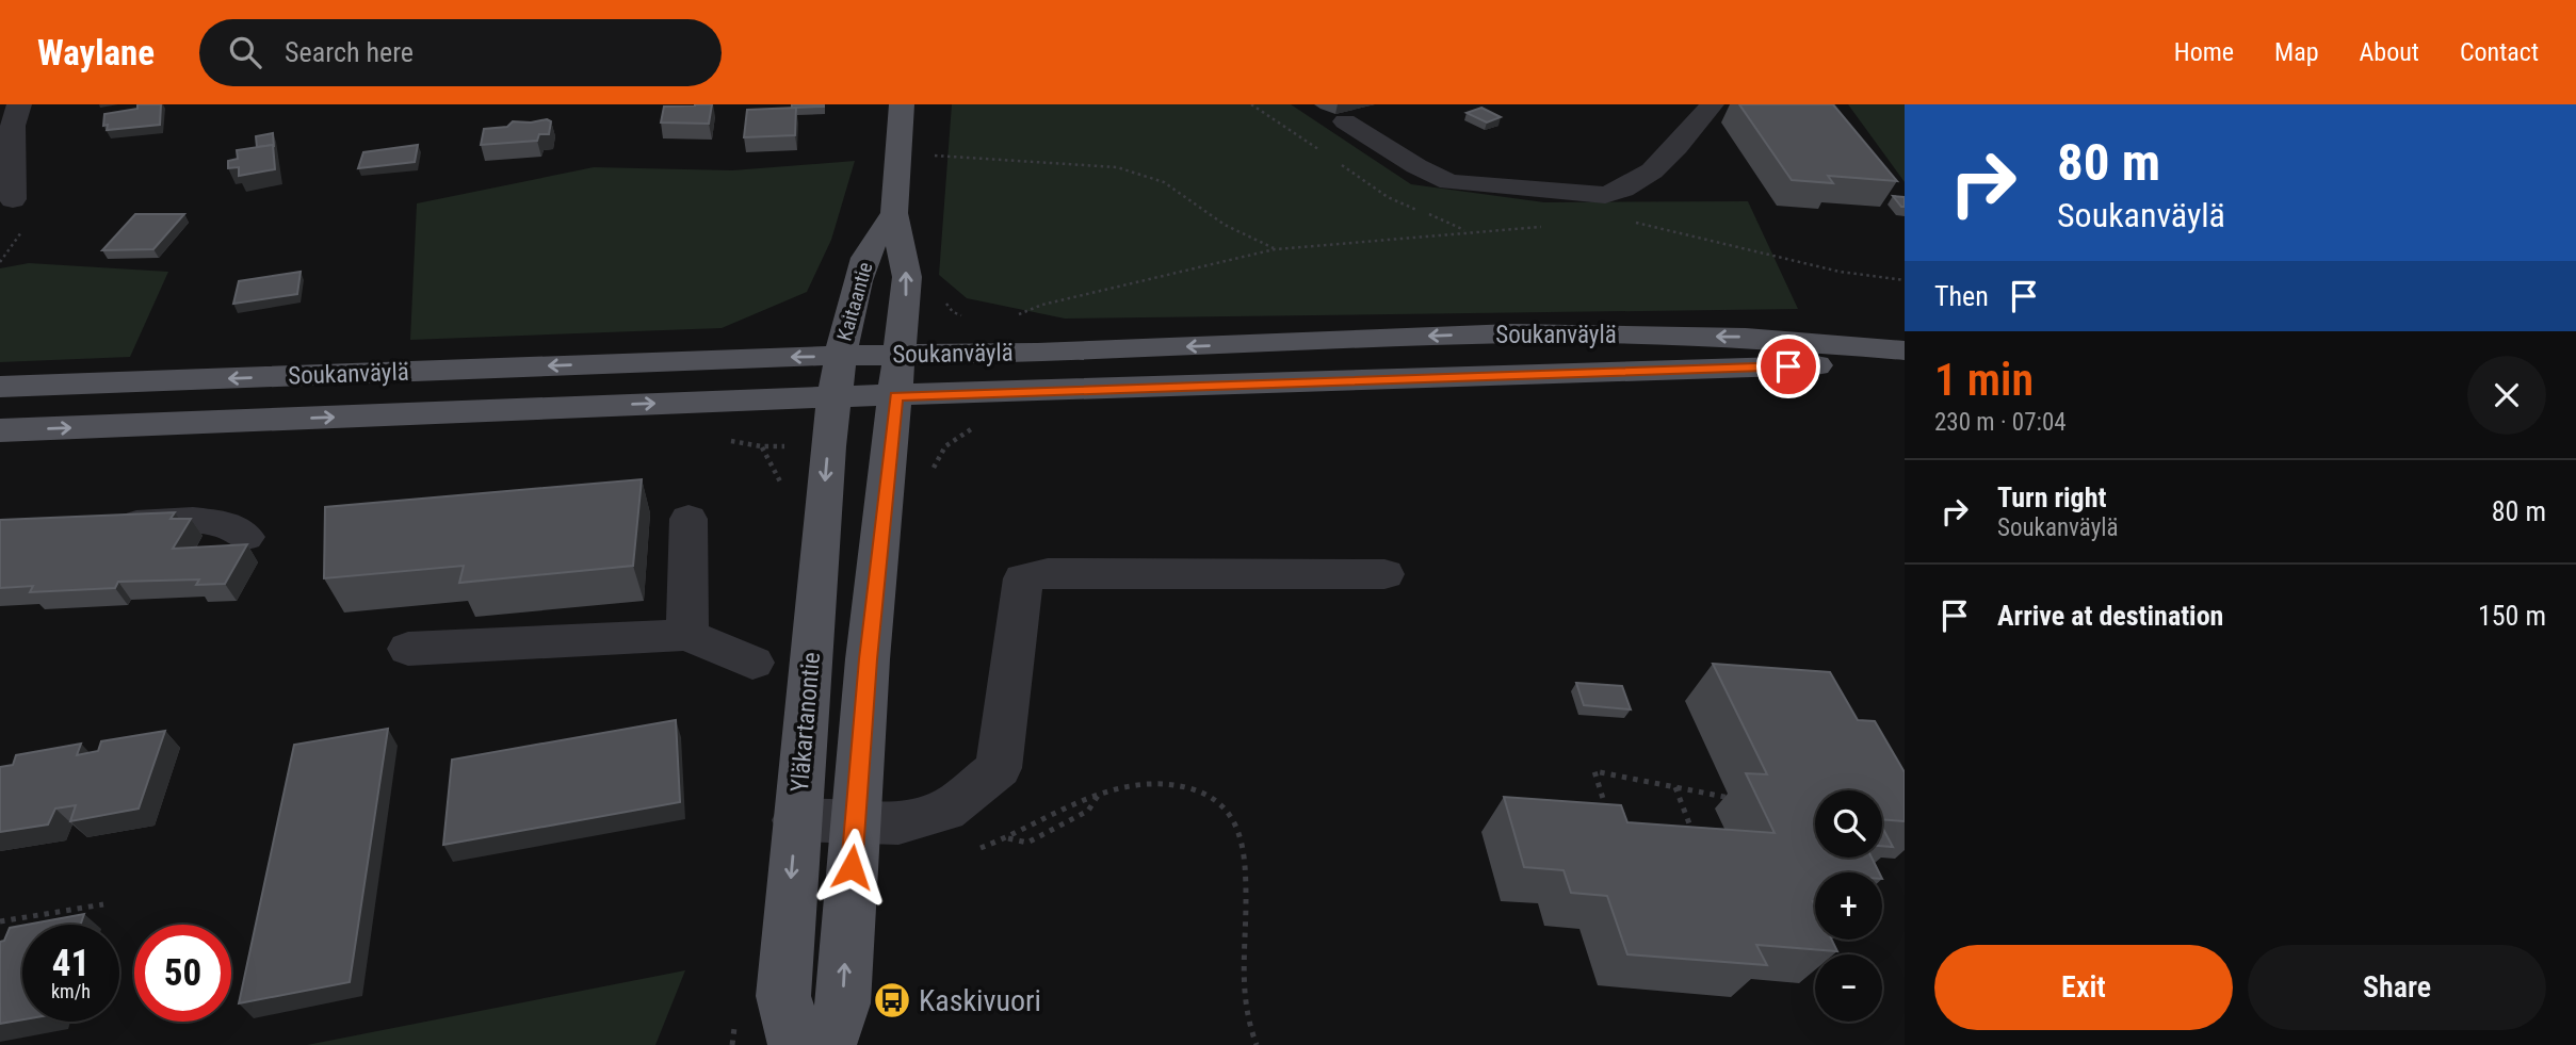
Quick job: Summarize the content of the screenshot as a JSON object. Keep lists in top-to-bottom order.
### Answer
{
  "streets": {
    "main road": ["Kaitaantie", "Soukanväylä", "Yläkartanontie"]
  },
  "crossings": [
    ["Kaitaantie", "Soukanväylä"],
    ["Kaitaantie", "Yläkartanontie"],
    ["Soukanväylä", "Yläkartanontie"]
  ],
  "places": {
    "bus stop": ["Kaskivuori"]
  },
  "page": {
    "header": "Waylane",
    "search": "Search here",
    "nav": [
      "Home",
      "Map",
      "About",
      "Contact"
    ],
    "turn": ["80 m", "Soukanväylä"],
    "then": "Then",
    "heading": ["1 min", "230 m · 07:04"],
    "list": [
      {
        "name": "Turn right",
        "note": "Soukanväylä",
        "value": "80 m"
      },
      {
        "name": "Arrive at destination",
        "value": "150 m"
      }
    ],
    "map_buttons": ["+", "−"],
    "speed": "41 km/h",
    "limit": "50",
    "buttons": ["Exit", "Share"]
  }
}
